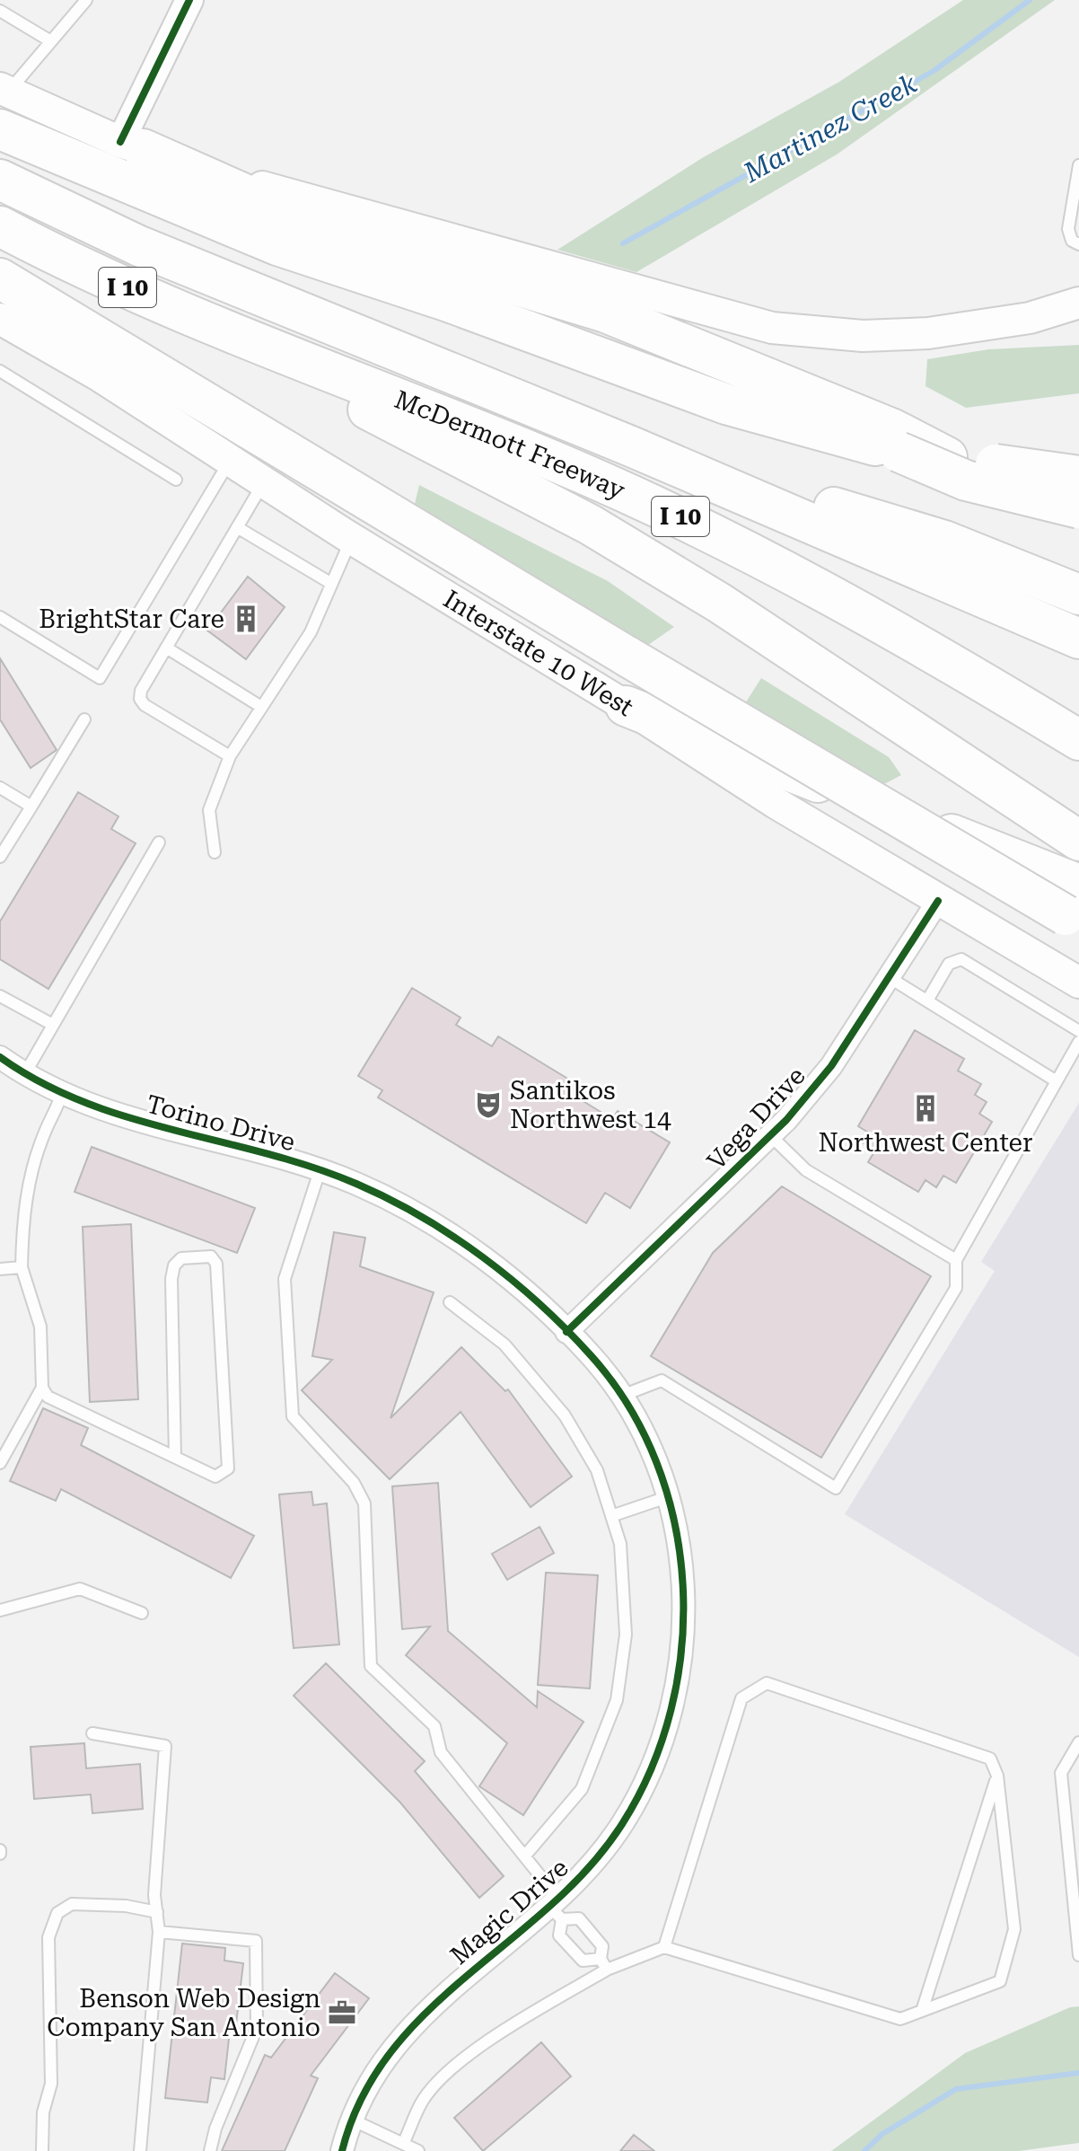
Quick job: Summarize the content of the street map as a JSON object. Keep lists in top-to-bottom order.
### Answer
{
  "streets": {
    "highway": ["I 10", "McDermott Freeway"],
    "main road": ["Interstate 10 West"],
    "street": ["Vega Drive", "Torino Drive", "Magic Drive"]
  },
  "crossings": [
    ["Interstate 10 West", "Vega Drive"],
    ["Vega Drive", "Torino Drive"],
    ["Vega Drive", "Magic Drive"],
    ["Torino Drive", "Magic Drive"]
  ],
  "water": ["Martinez Creek"],
  "places": {
    "building": ["BrightStar Care", "Northwest Center"],
    "theatre": ["Santikos Northwest 14"],
    "office": ["Benson Web Design Company San Antonio"]
  }
}
